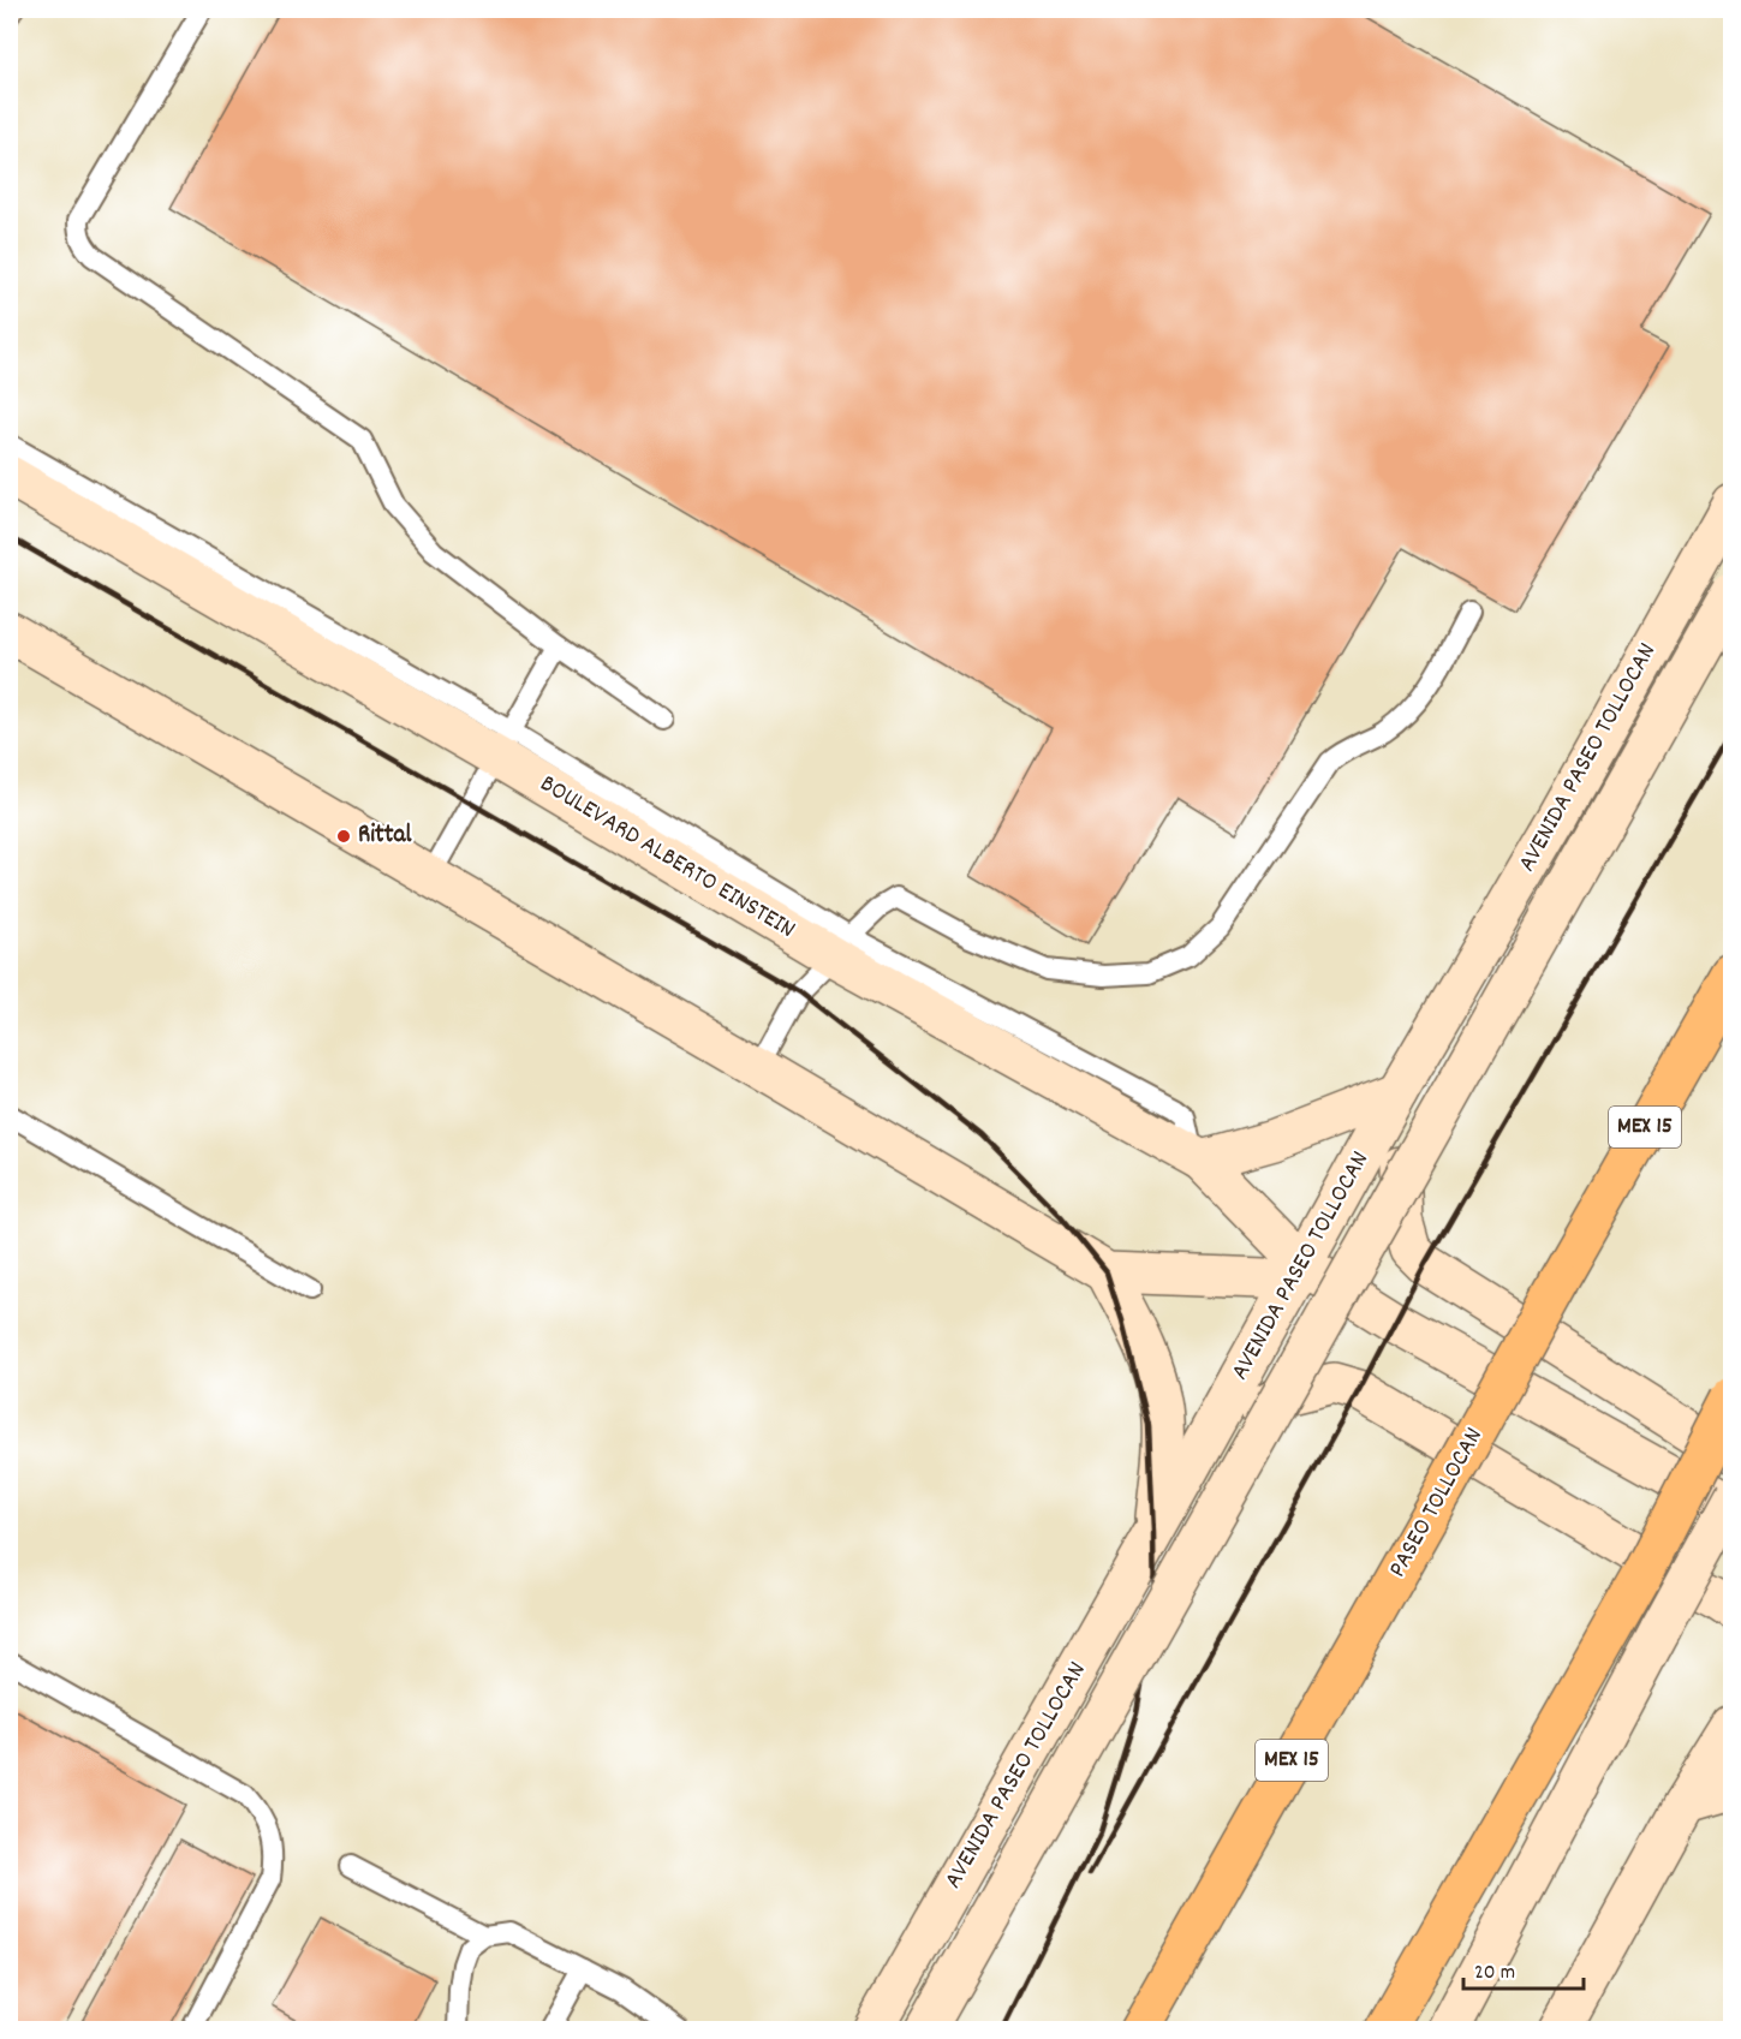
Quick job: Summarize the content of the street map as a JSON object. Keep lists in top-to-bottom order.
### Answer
{
  "streets": {
    "highway": ["MEX 15", "PASEO TOLLOCAN"],
    "main road": ["AVENIDA PASEO TOLLOCAN", "BOULEVARD ALBERTO EINSTEIN"]
  },
  "crossings": [
    ["AVENIDA PASEO TOLLOCAN", "BOULEVARD ALBERTO EINSTEIN"]
  ],
  "places": ["Rittal"],
  "scale_bar": "20 m"
}
